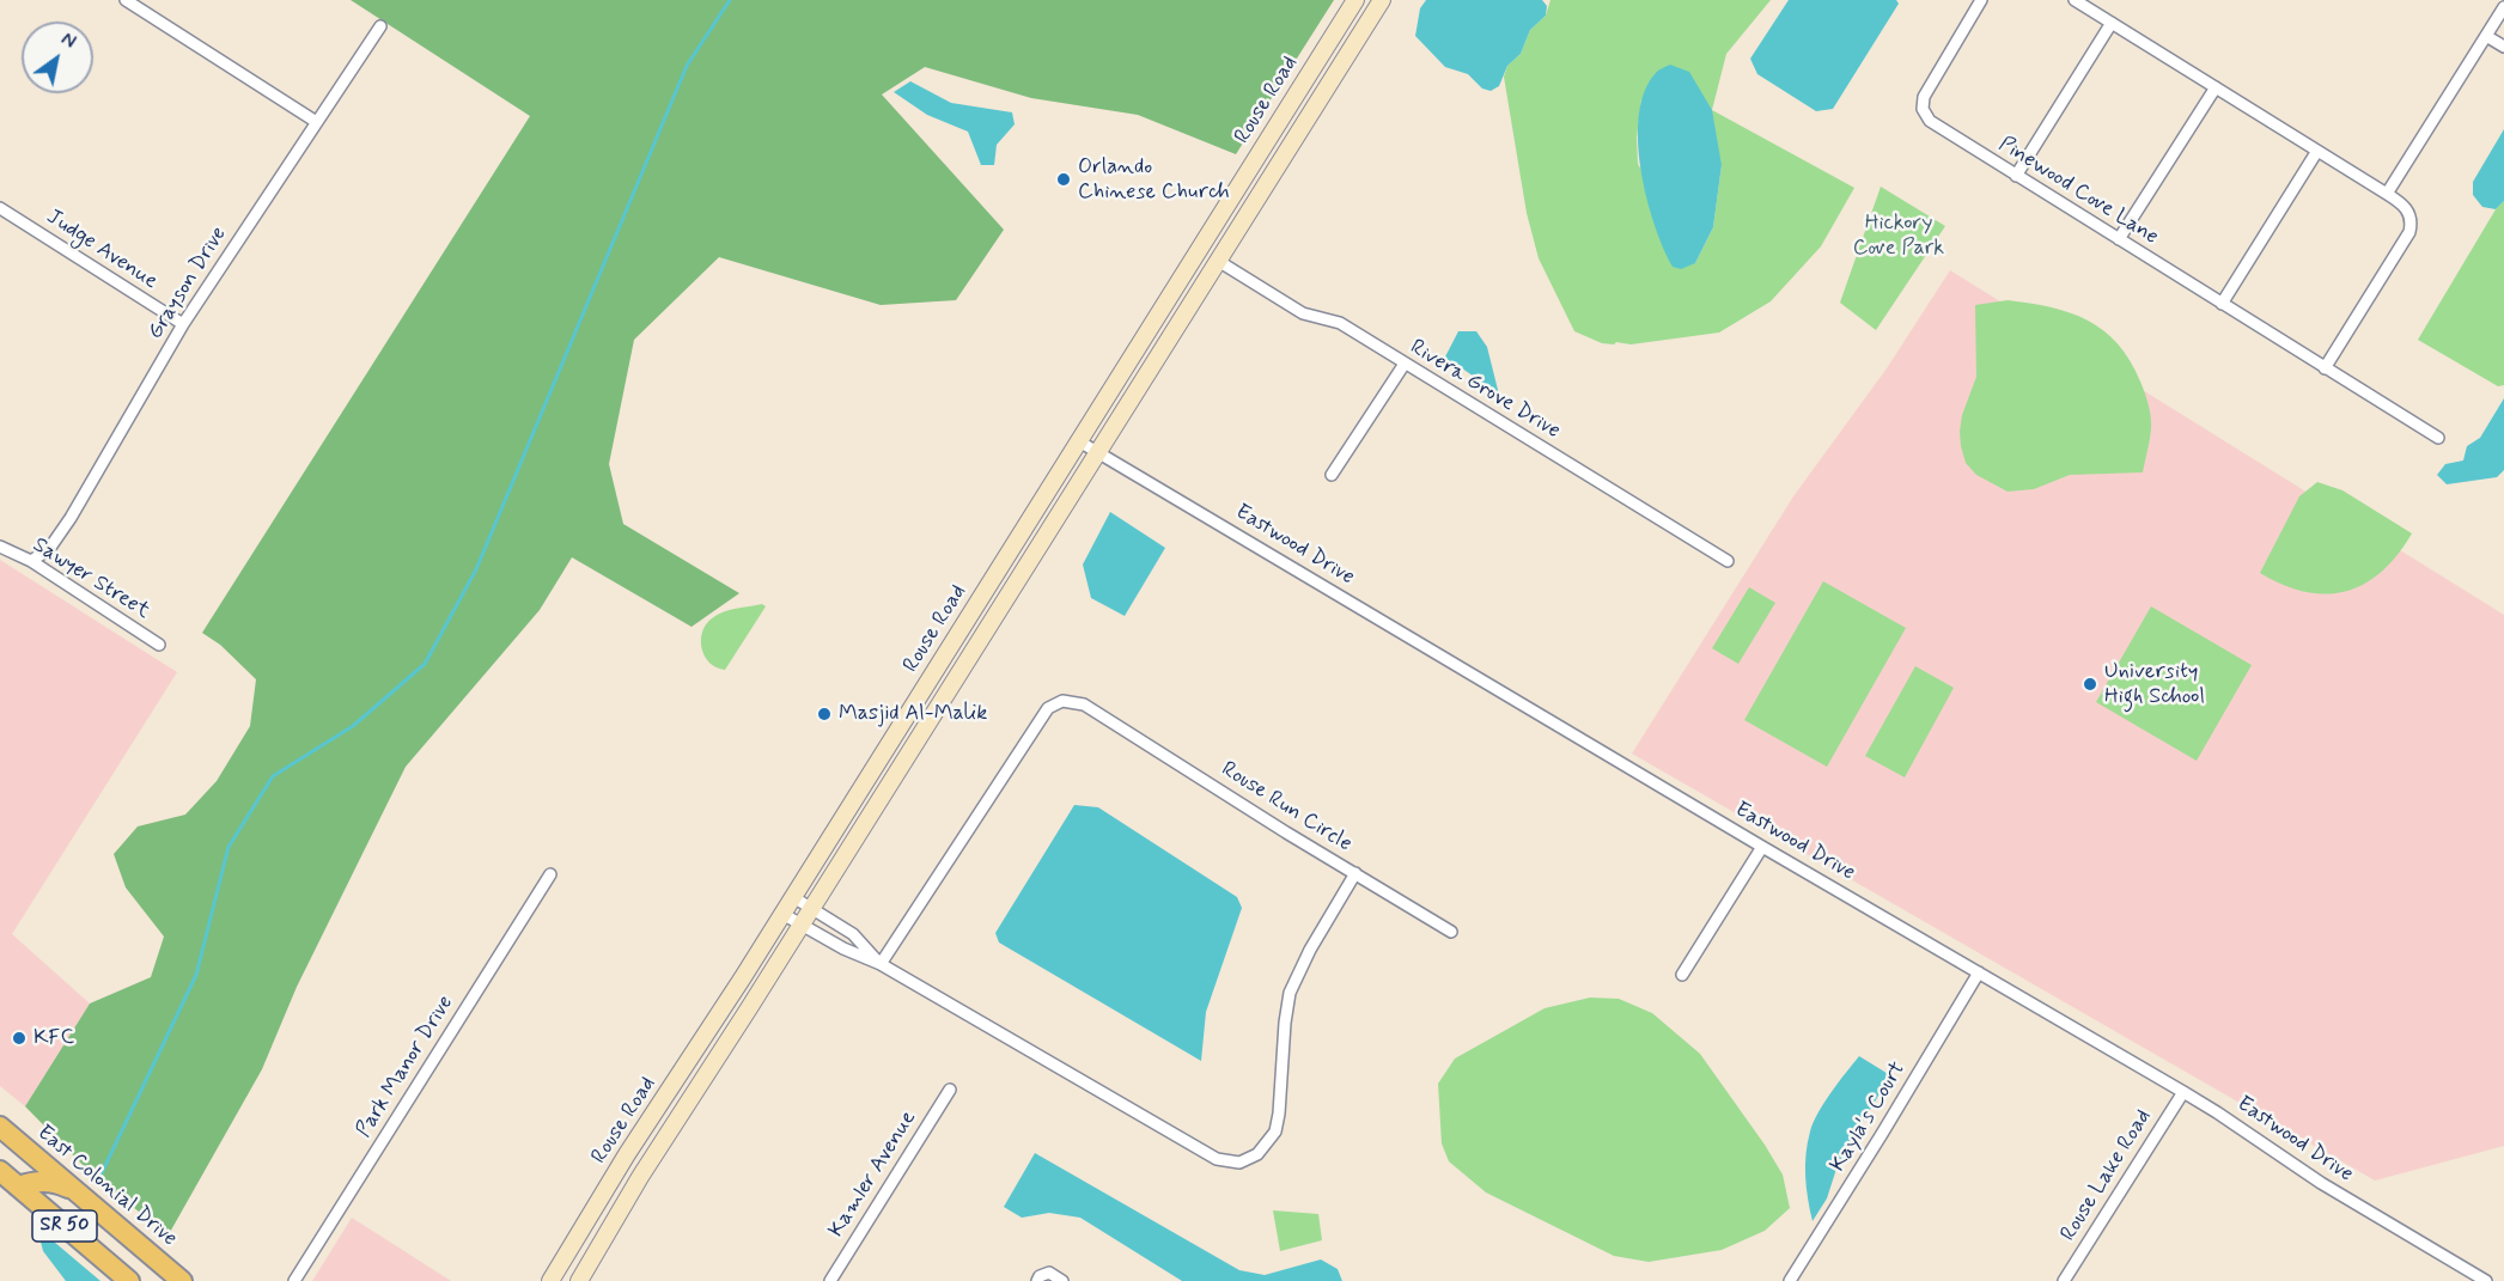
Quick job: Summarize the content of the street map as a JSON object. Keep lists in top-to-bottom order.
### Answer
{
  "streets": {
    "highway": ["East Colonial Drive", "SR 50"],
    "street": [
      "Rouse Road",
      "Pinewood Cove Lane",
      "Judge Avenue",
      "Grayson Drive",
      "Rivera Grove Drive",
      "Eastwood Drive",
      "Sawyer Street",
      "Rouse Run Circle",
      "Park Manor Drive",
      "Kayla's Court",
      "Kamler Avenue",
      "Rouse Lake Road"
    ]
  },
  "crossings": [
    ["Rouse Road", "Rivera Grove Drive"],
    ["Rouse Road", "Eastwood Drive"],
    ["Rouse Road", "Rouse Run Circle"],
    ["Judge Avenue", "Grayson Drive"],
    ["Grayson Drive", "Sawyer Street"],
    ["Eastwood Drive", "Kayla's Court"],
    ["Eastwood Drive", "Rouse Lake Road"]
  ],
  "parks": ["Hickory Cove Park"],
  "places": [
    "Orlando Chinese Church",
    "University High School",
    "Masjid Al-Malik",
    "KFC"
  ],
  "north": "top right"
}
